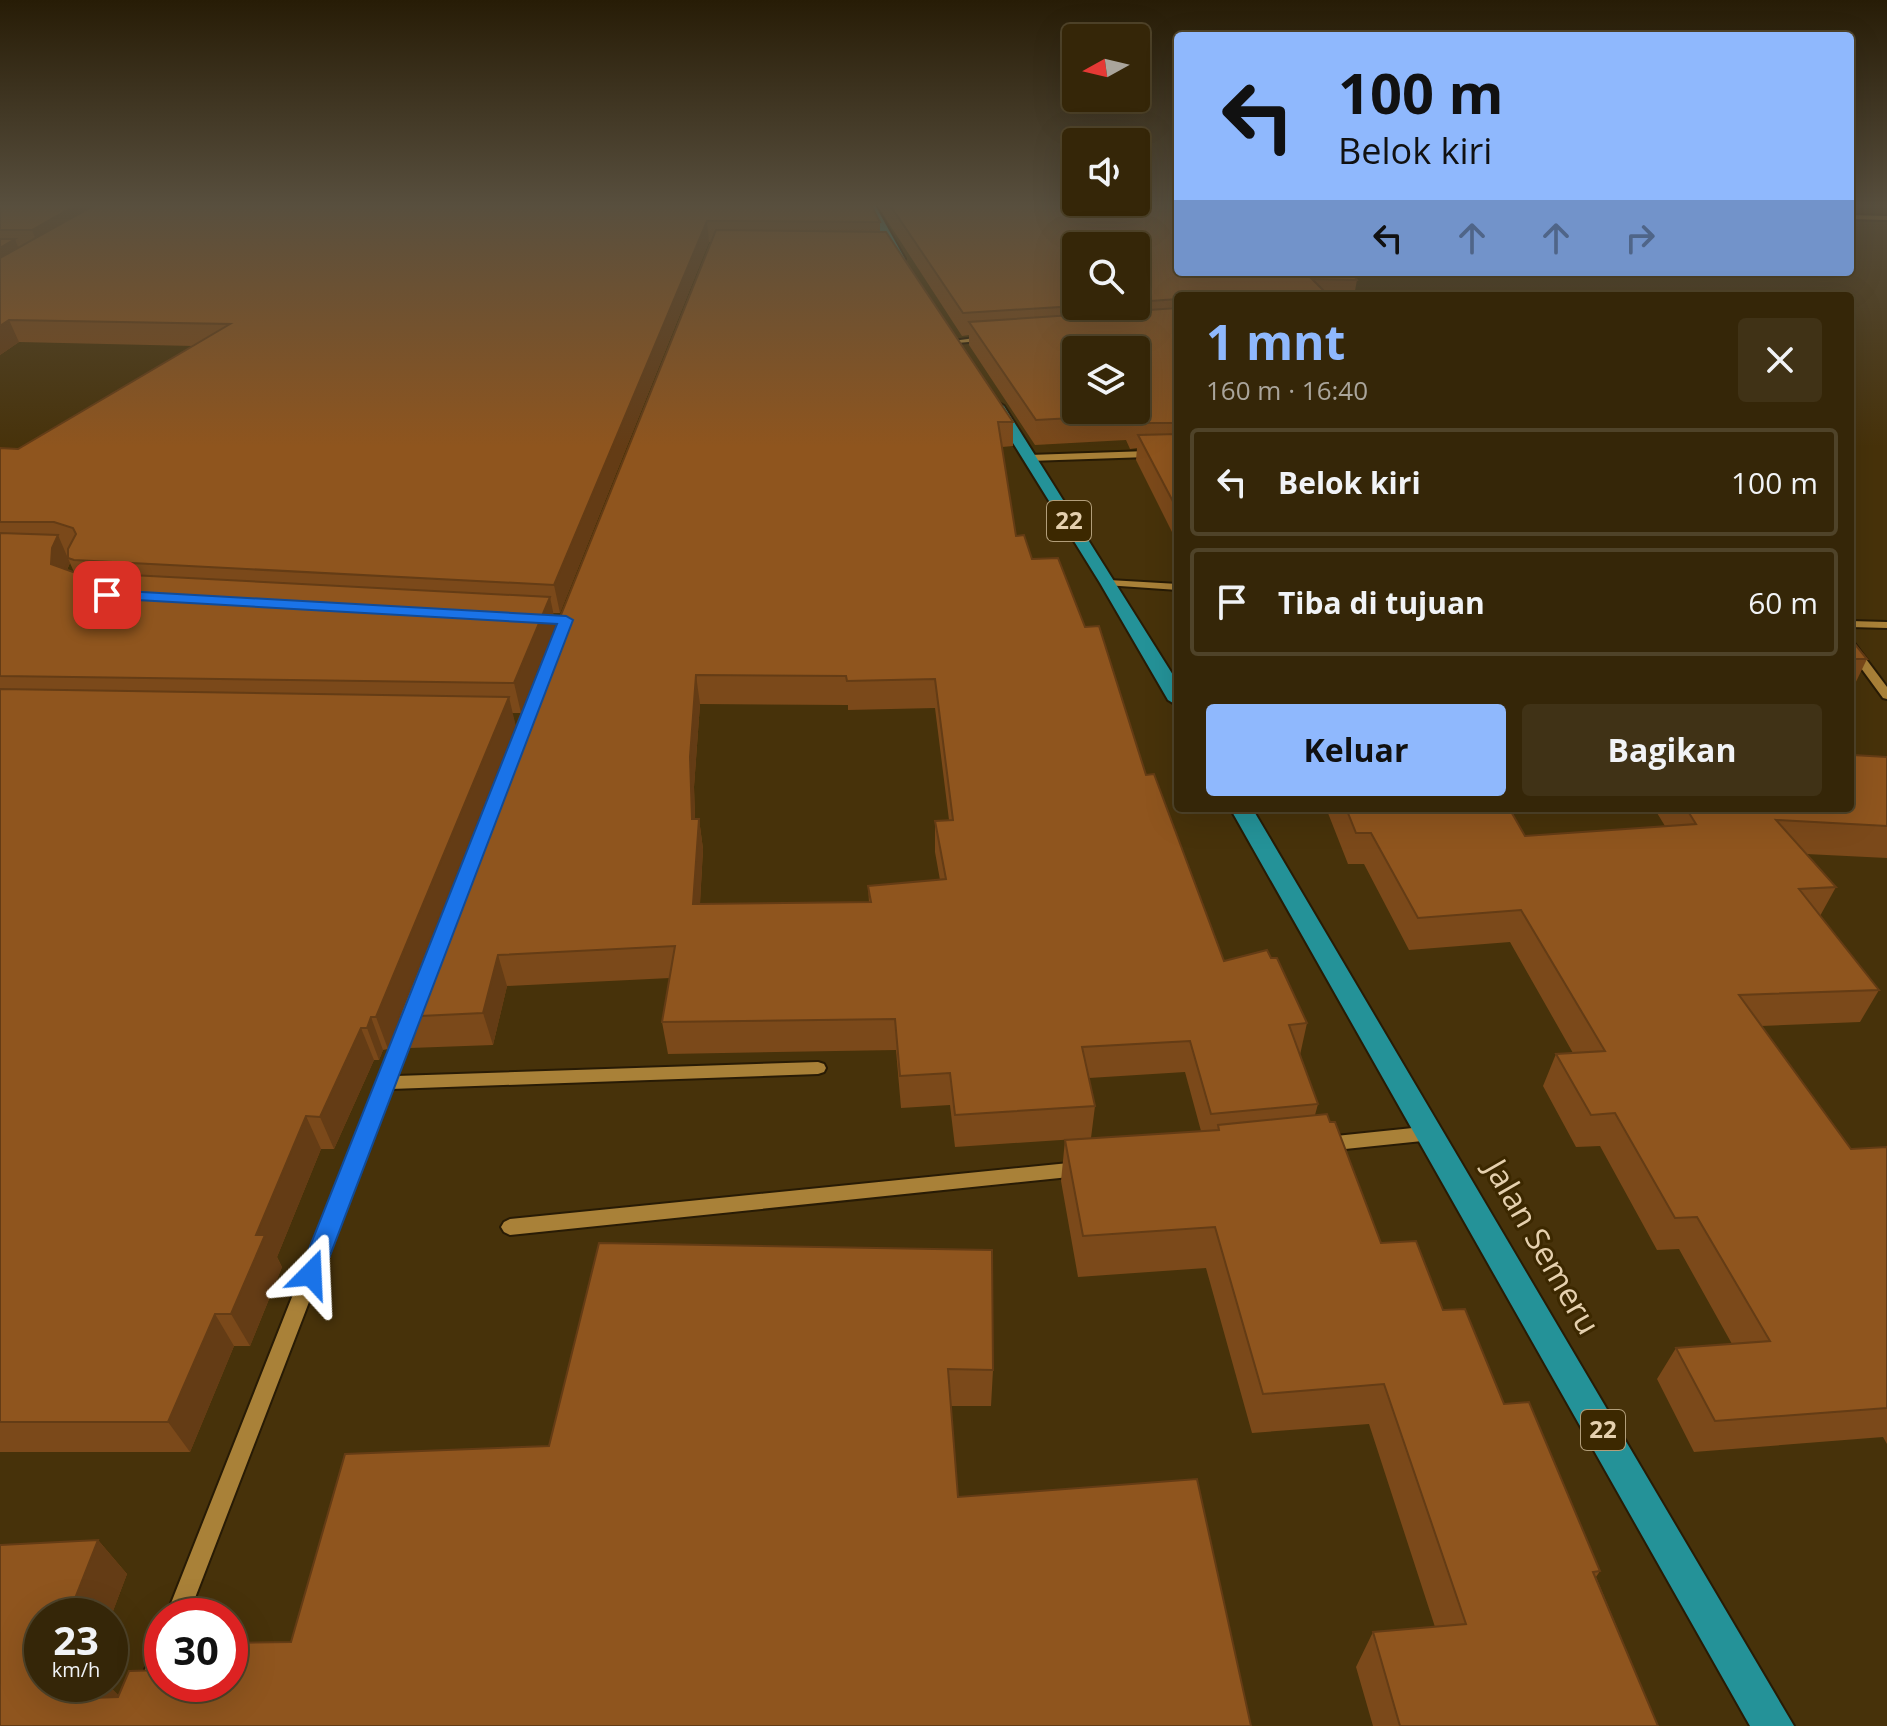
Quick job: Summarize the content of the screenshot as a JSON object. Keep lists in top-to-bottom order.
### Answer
{
  "streets": {
    "highway": ["22", "Jalan Semeru"]
  },
  "north": "left",
  "page": {
    "turn": ["100 m", "Belok kiri"],
    "heading": ["1 mnt", "160 m · 16:40"],
    "list": [
      {
        "name": "Belok kiri",
        "value": "100 m"
      },
      {
        "name": "Tiba di tujuan",
        "value": "60 m"
      }
    ],
    "buttons": ["Keluar", "Bagikan"],
    "speed": "23 km/h",
    "limit": "30"
  }
}
